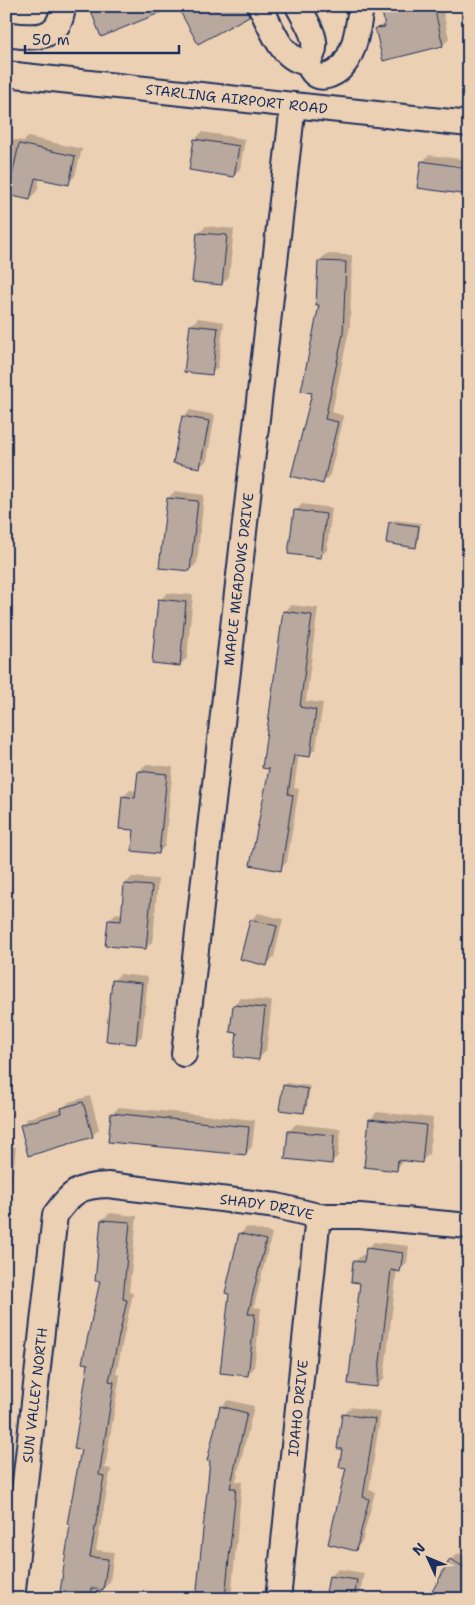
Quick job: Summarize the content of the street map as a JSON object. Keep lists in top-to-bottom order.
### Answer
{
  "streets": {
    "street": [
      "STARLING AIRPORT ROAD",
      "MAPLE MEADOWS DRIVE",
      "SHADY DRIVE",
      "SUN VALLEY NORTH",
      "IDAHO DRIVE"
    ]
  },
  "crossings": [
    ["STARLING AIRPORT ROAD", "MAPLE MEADOWS DRIVE"],
    ["SHADY DRIVE", "SUN VALLEY NORTH"],
    ["SHADY DRIVE", "IDAHO DRIVE"]
  ],
  "scale_bar": "50 m",
  "north": "top left"
}
